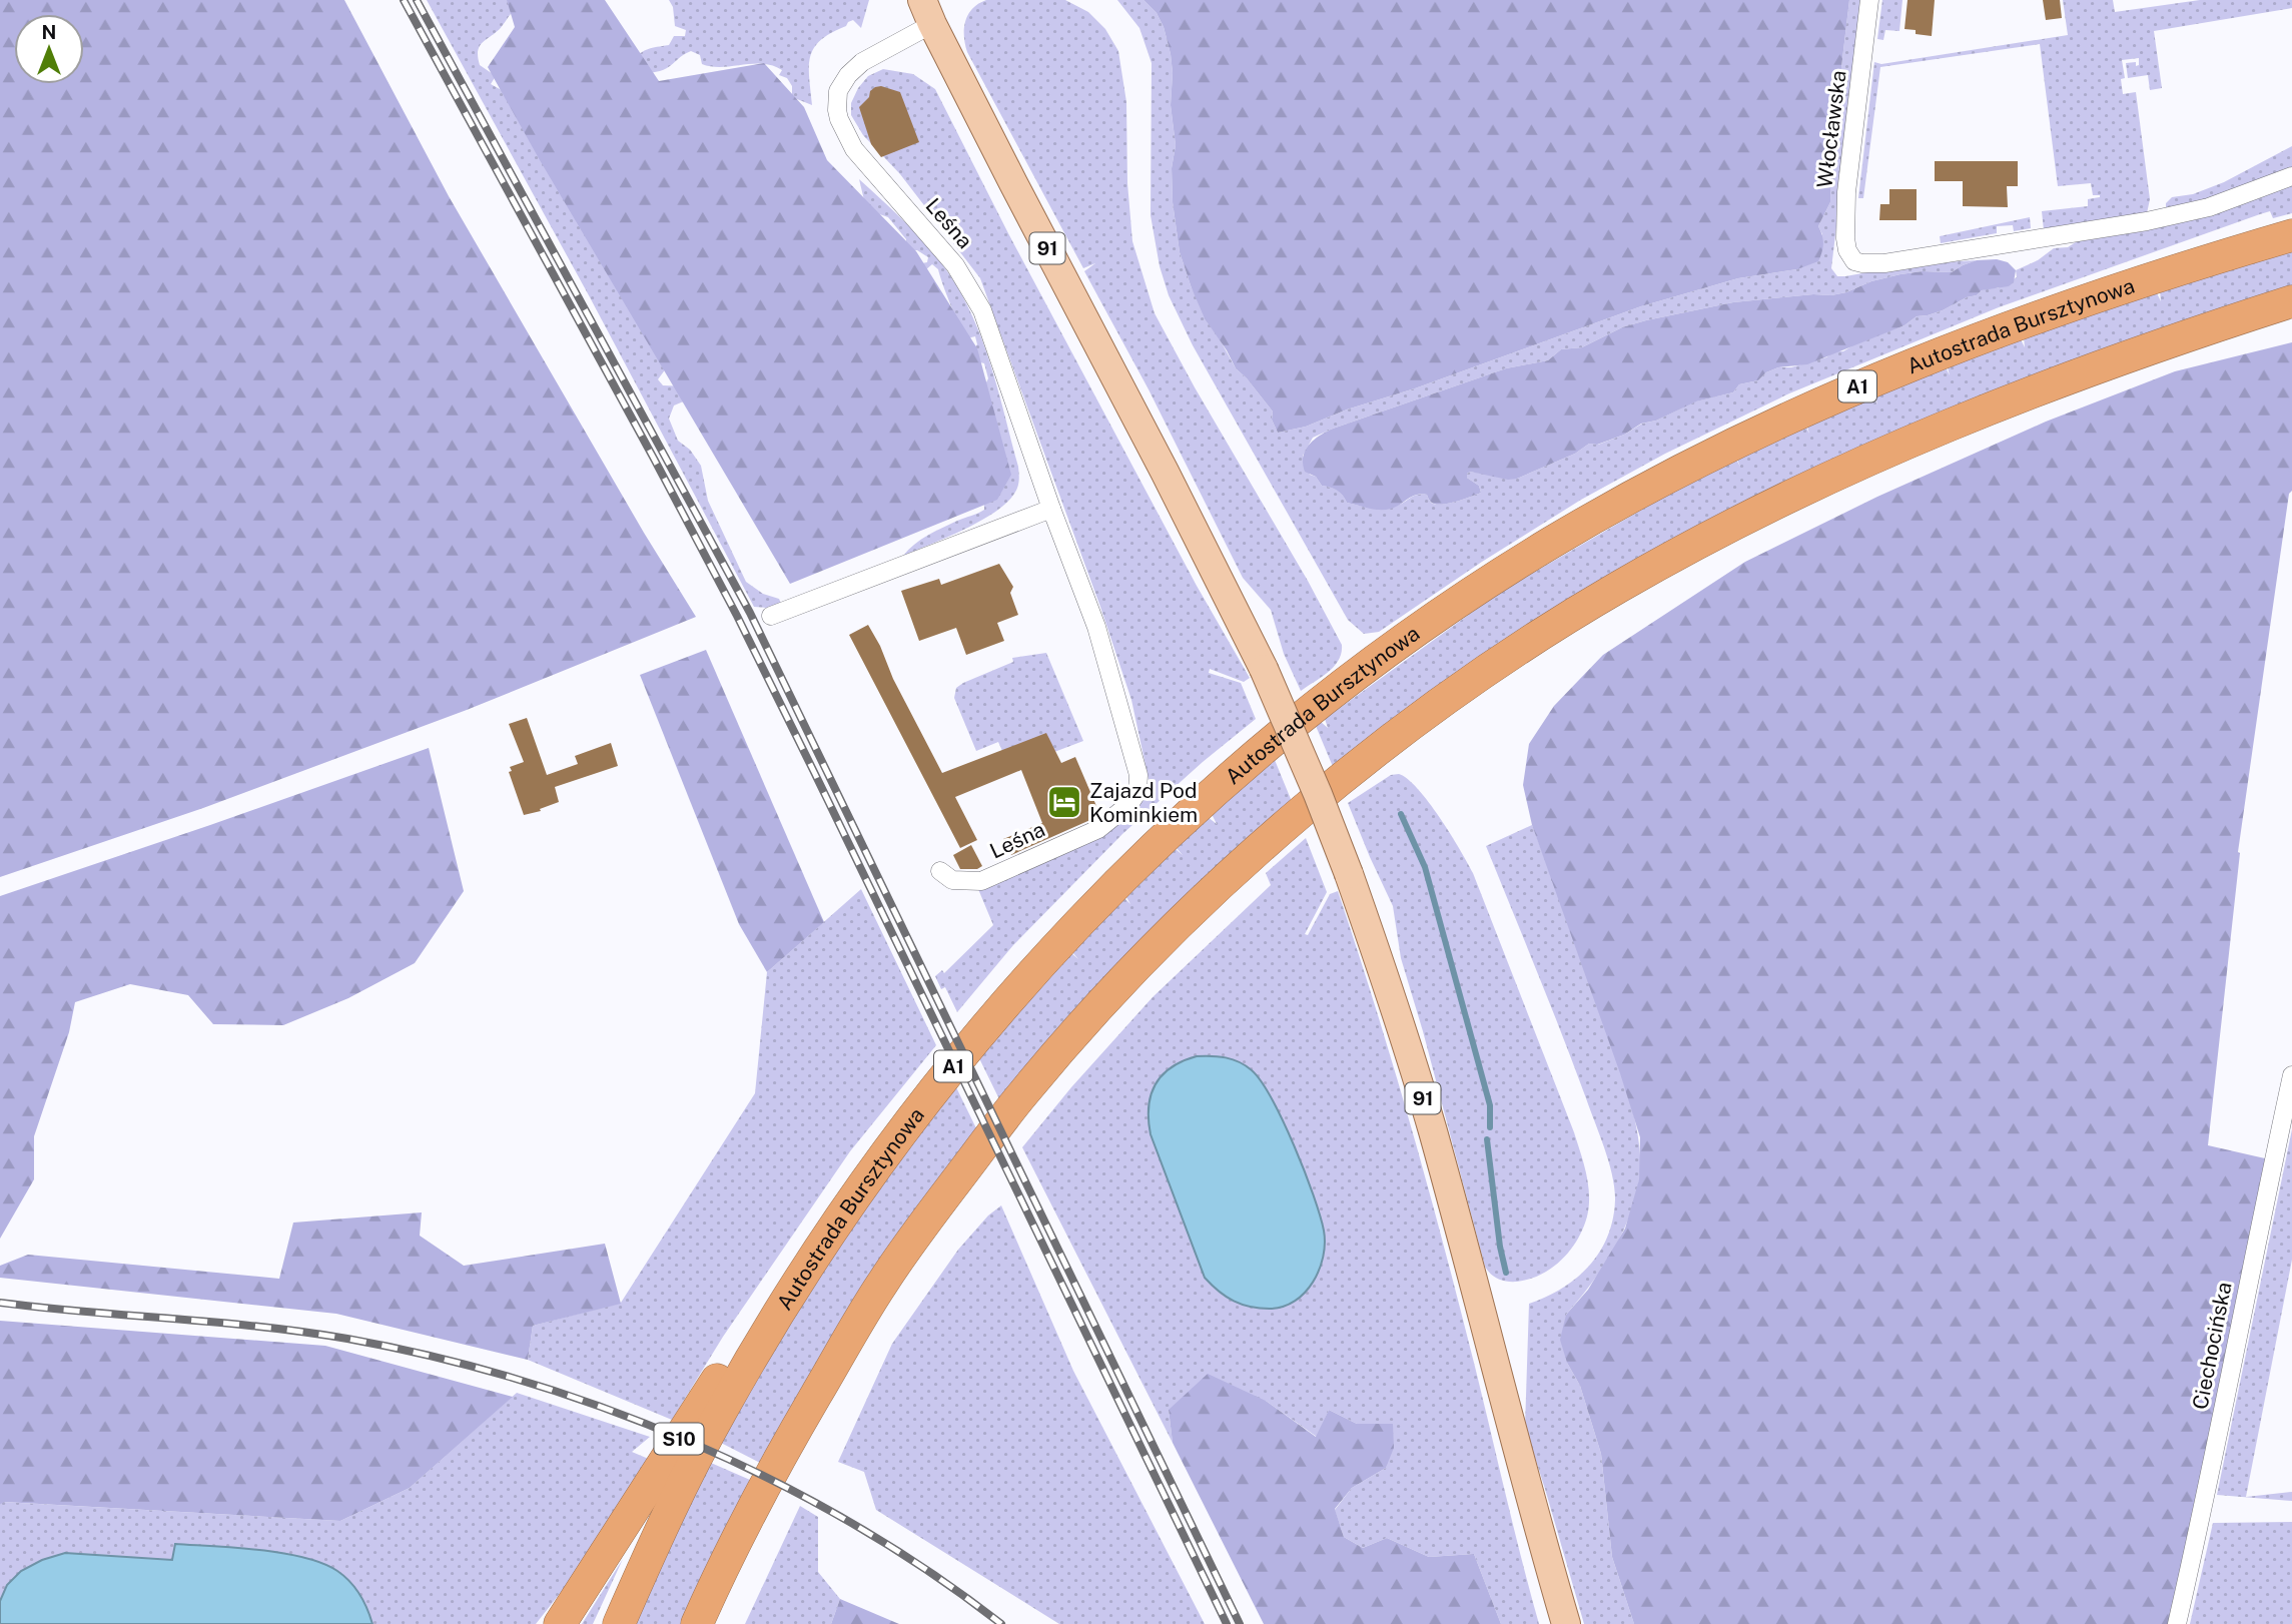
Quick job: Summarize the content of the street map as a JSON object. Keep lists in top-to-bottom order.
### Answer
{
  "streets": {
    "highway": ["Autostrada Bursztynowa", "A1", "S10"],
    "main road": ["91"],
    "street": ["Włocławska", "Leśna", "Ciechocińska"]
  },
  "crossings": [
    ["Leśna", "91"],
    ["Autostrada Bursztynowa", "S10"]
  ],
  "places": {
    "hotel": ["Zajazd Pod Kominkiem"]
  },
  "north": "top"
}
